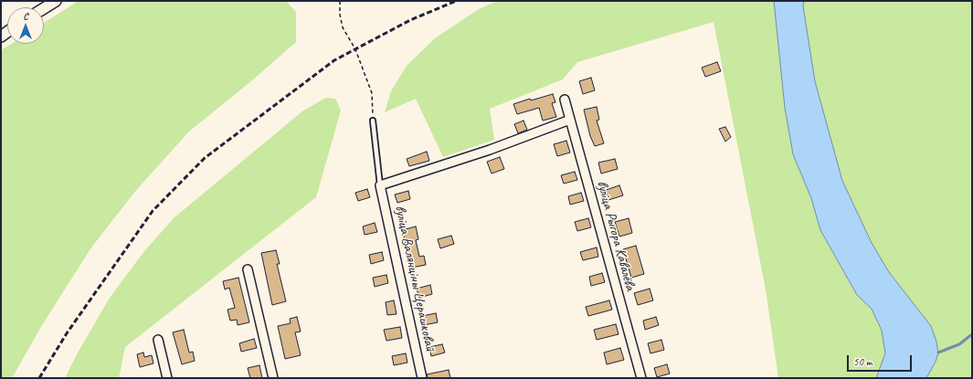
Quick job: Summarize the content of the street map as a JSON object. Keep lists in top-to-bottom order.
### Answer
{
  "streets": {
    "street": ["вуліца Рыгора Кавалёва", "вуліца Валянціны Церашковай"]
  },
  "scale_bar": "50 m",
  "north": "top"
}
